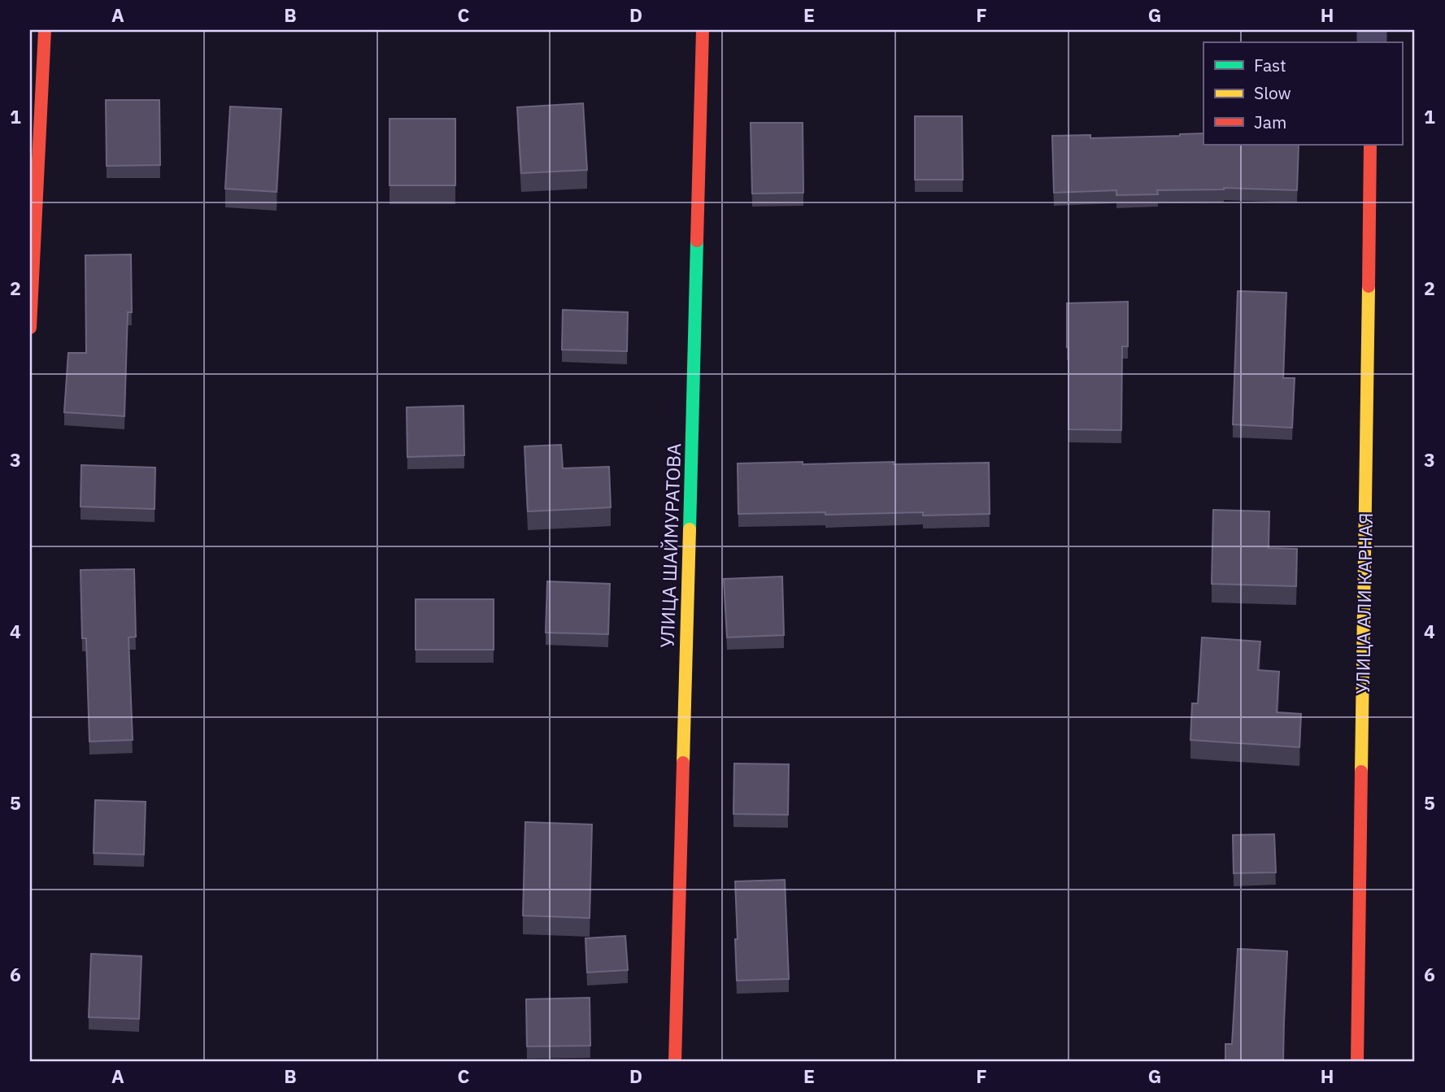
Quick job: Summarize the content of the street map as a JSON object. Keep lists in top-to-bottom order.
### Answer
{
  "streets": {
    "street": ["УЛИЦА ШАЙМУРАТОВА", "УЛИЦА АЛИ КАРНАЯ"]
  },
  "legend": ["Fast", "Slow", "Jam"],
  "grid": {
    "columns": [
      "A",
      "B",
      "C",
      "D",
      "E",
      "F",
      "G",
      "H"
    ],
    "rows": [
      "1",
      "2",
      "3",
      "4",
      "5",
      "6"
    ]
  }
}
